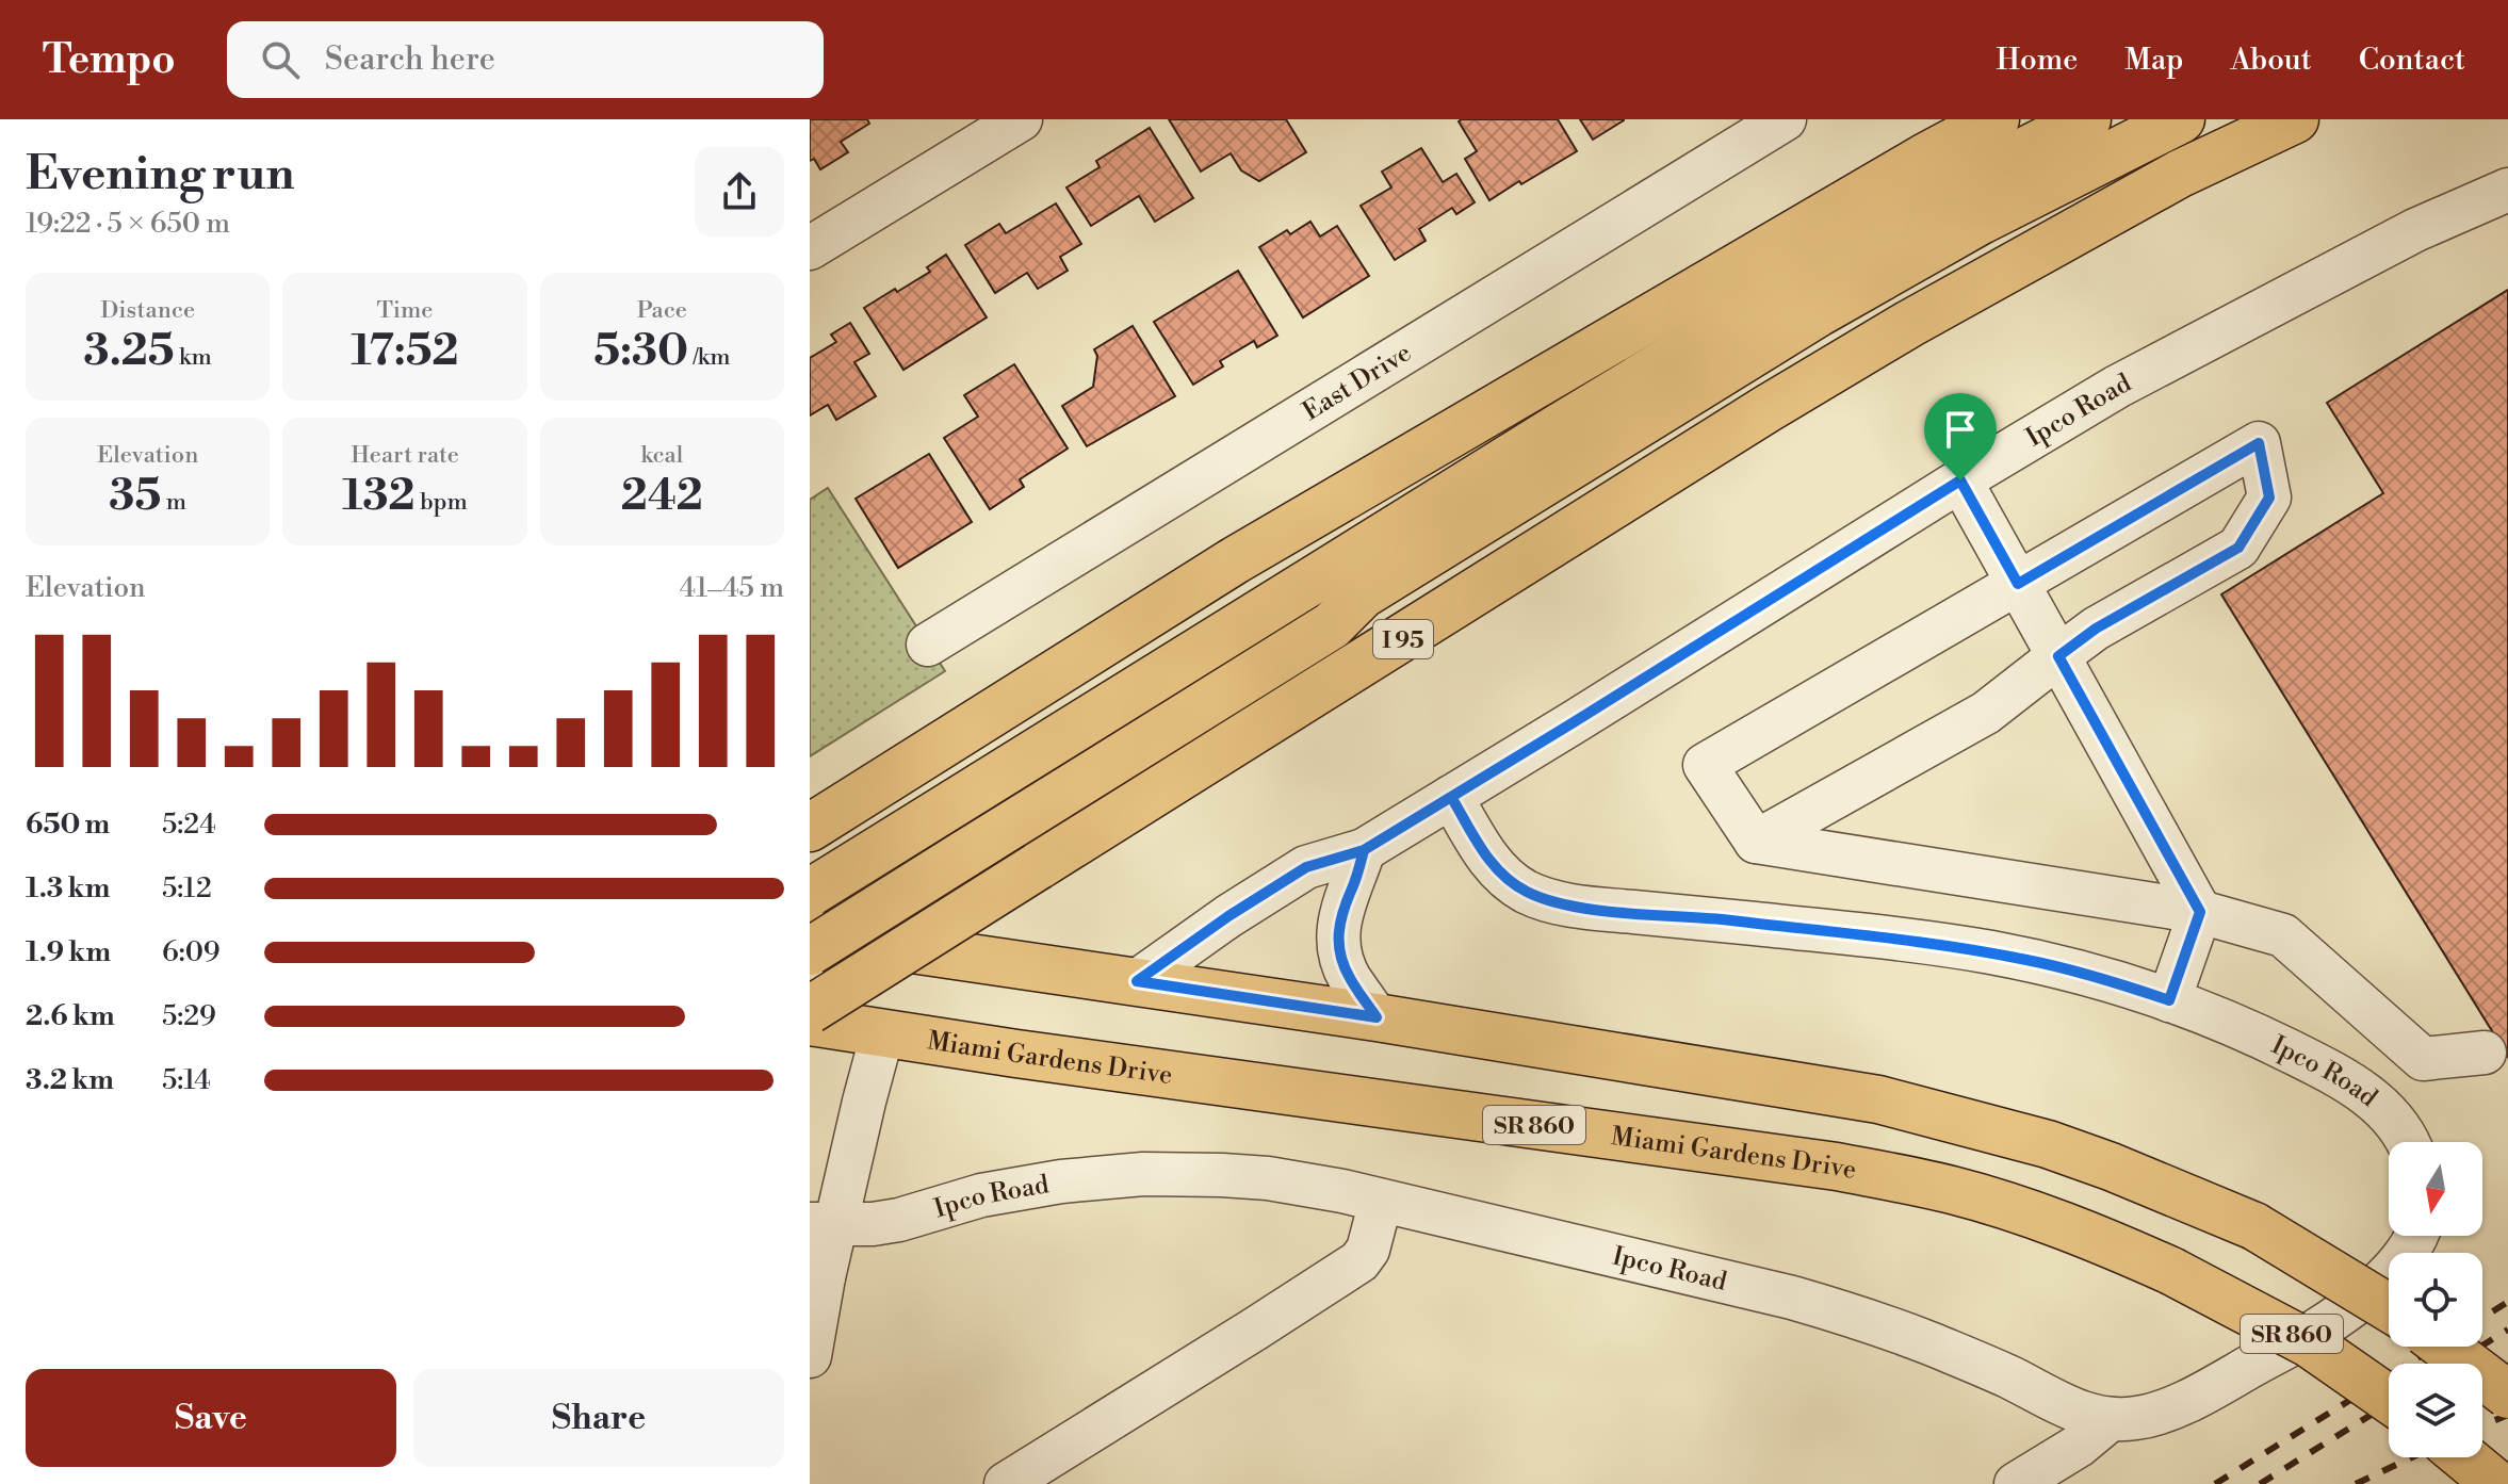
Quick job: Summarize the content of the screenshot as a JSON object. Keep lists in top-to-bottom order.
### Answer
{
  "streets": {
    "main road": ["I 95", "Miami Gardens Drive", "SR 860"],
    "street": ["East Drive", "Ipco Road"]
  },
  "crossings": [
    ["Ipco Road", "SR 860"]
  ],
  "north": "bottom",
  "page": {
    "header": "Tempo",
    "search": "Search here",
    "nav": [
      "Home",
      "Map",
      "About",
      "Contact"
    ],
    "heading": ["Evening run", "19:22 · 5 × 650 m"],
    "stats": [
      ["Distance", "3.25 km"],
      ["Time", "17:52"],
      ["Pace", "5:30 /km"],
      ["Elevation", "35 m"],
      ["Heart rate", "132 bpm"],
      ["kcal", "242"]
    ],
    "chart": ["Elevation", "41–45 m"],
    "list": [
      {
        "name": "650 m",
        "note": "5:24"
      },
      {
        "name": "1.3 km",
        "note": "5:12"
      },
      {
        "name": "1.9 km",
        "note": "6:09"
      },
      {
        "name": "2.6 km",
        "note": "5:29"
      },
      {
        "name": "3.2 km",
        "note": "5:14"
      }
    ],
    "buttons": ["Save", "Share"]
  }
}
